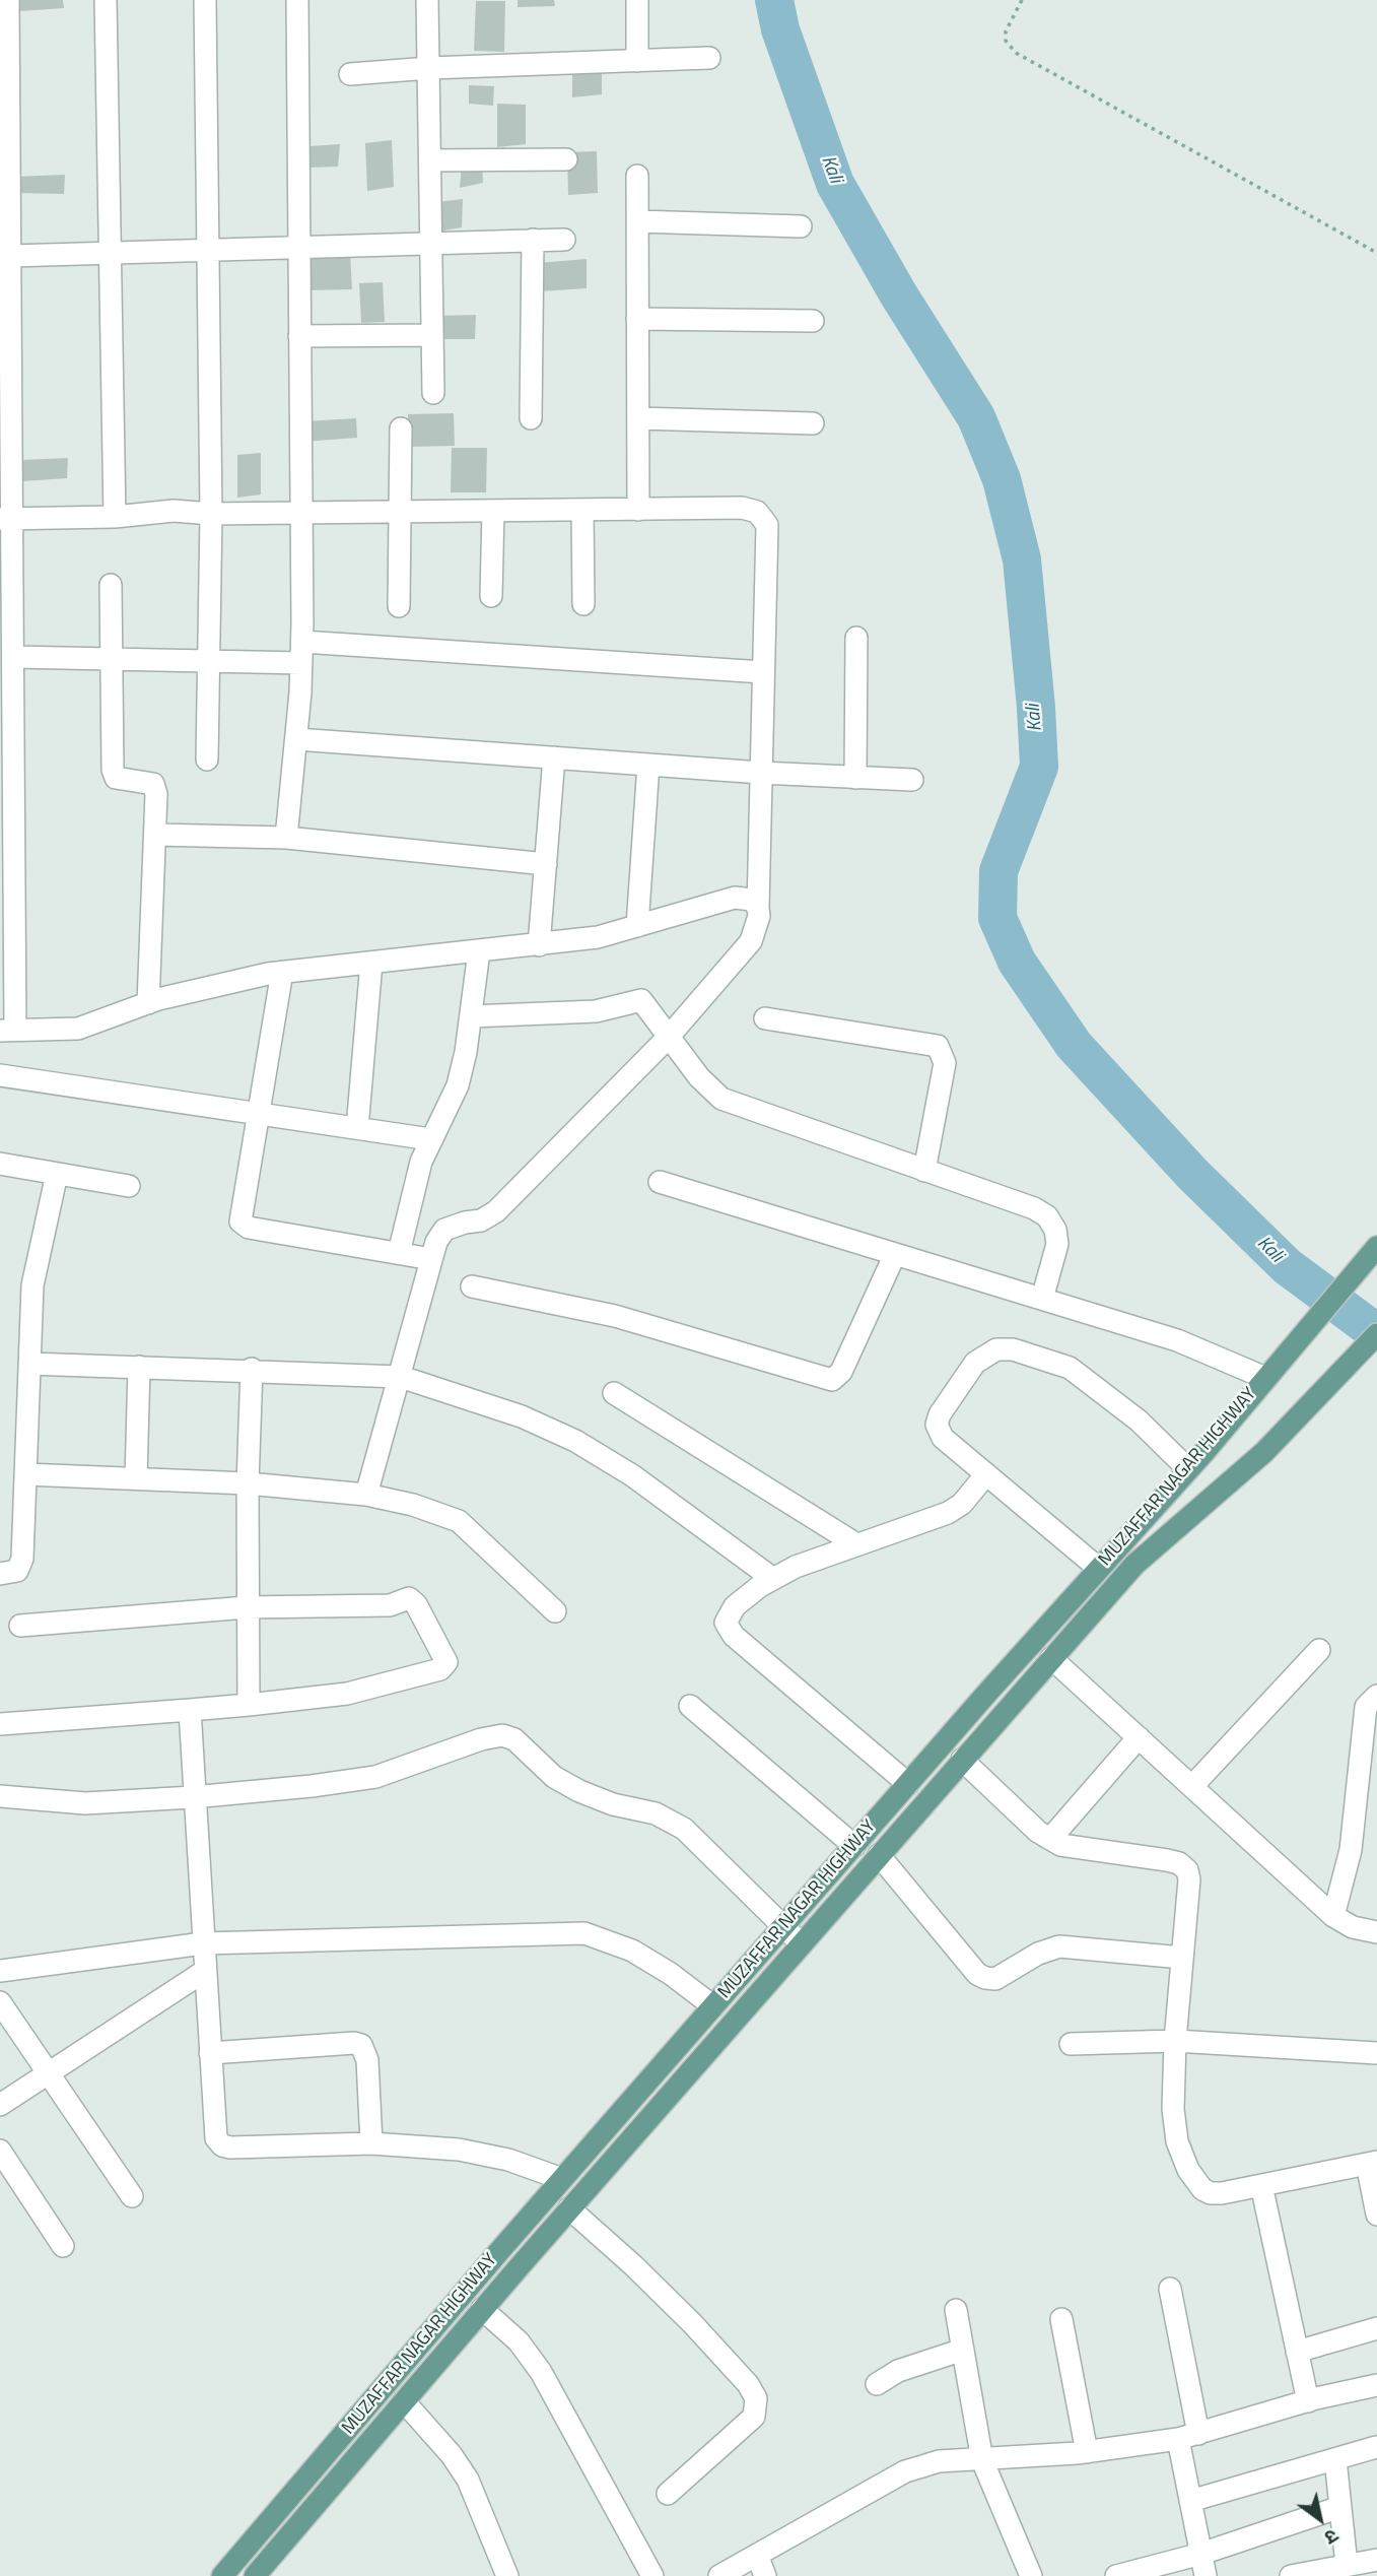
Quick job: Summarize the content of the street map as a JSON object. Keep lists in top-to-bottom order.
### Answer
{
  "streets": {
    "main road": ["MUZAFFAR NAGAR HIGHWAY"]
  },
  "water": ["Kali"],
  "north": "bottom right"
}
